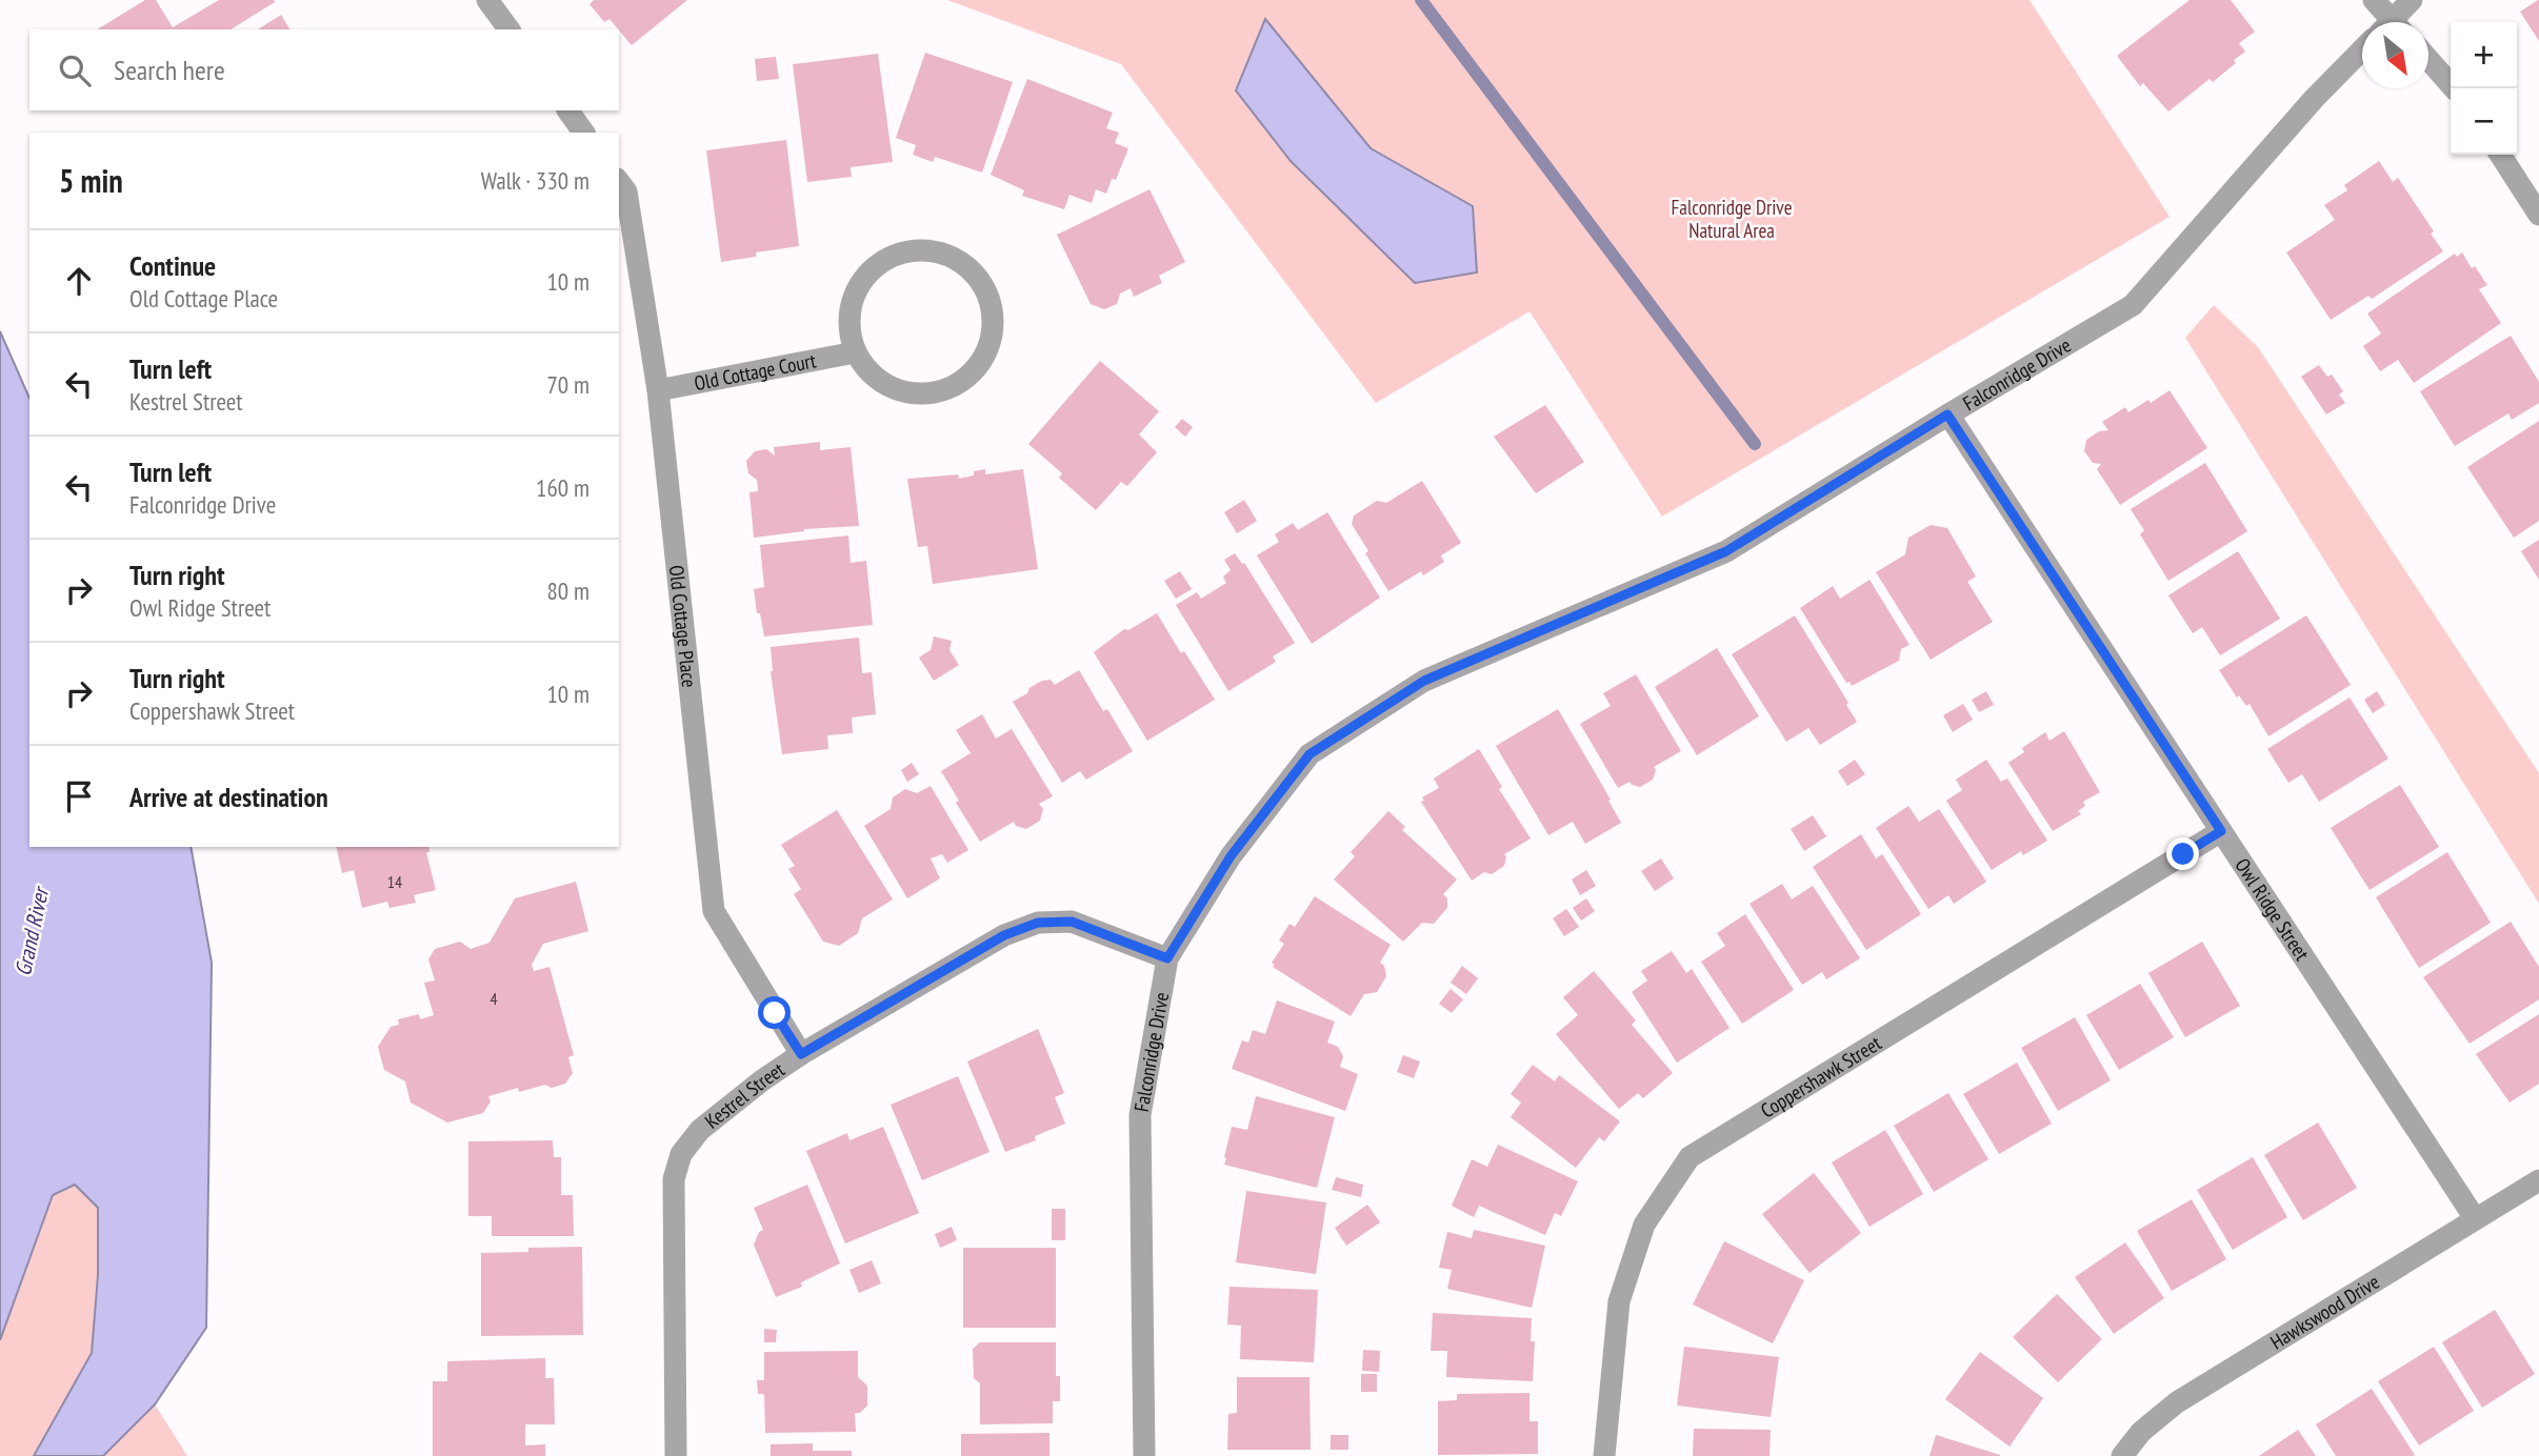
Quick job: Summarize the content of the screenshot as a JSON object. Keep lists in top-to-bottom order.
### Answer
{
  "streets": {
    "street": [
      "Old Cottage Court",
      "Falconridge Drive",
      "Old Cottage Place",
      "Owl Ridge Street",
      "Coppershawk Street",
      "Kestrel Street",
      "Hawkswood Drive"
    ]
  },
  "crossings": [
    ["Old Cottage Court", "Old Cottage Place"],
    ["Falconridge Drive", "Owl Ridge Street"],
    ["Falconridge Drive", "Kestrel Street"],
    ["Old Cottage Place", "Kestrel Street"],
    ["Owl Ridge Street", "Coppershawk Street"],
    ["Owl Ridge Street", "Hawkswood Drive"]
  ],
  "water": ["Grand River"],
  "parks": ["Falconridge Drive Natural Area"],
  "house_numbers": ["14", "4"],
  "north": "bottom right",
  "page": {
    "map_buttons": ["+", "−"],
    "search": "Search here",
    "heading": ["5 min", "Walk · 330 m"],
    "list": [
      ["Continue", "Old Cottage Place", "10 m"],
      ["Turn left", "Kestrel Street", "70 m"],
      ["Turn left", "Falconridge Drive", "160 m"],
      ["Turn right", "Owl Ridge Street", "80 m"],
      ["Turn right", "Coppershawk Street", "10 m"],
      "Arrive at destination"
    ]
  }
}
